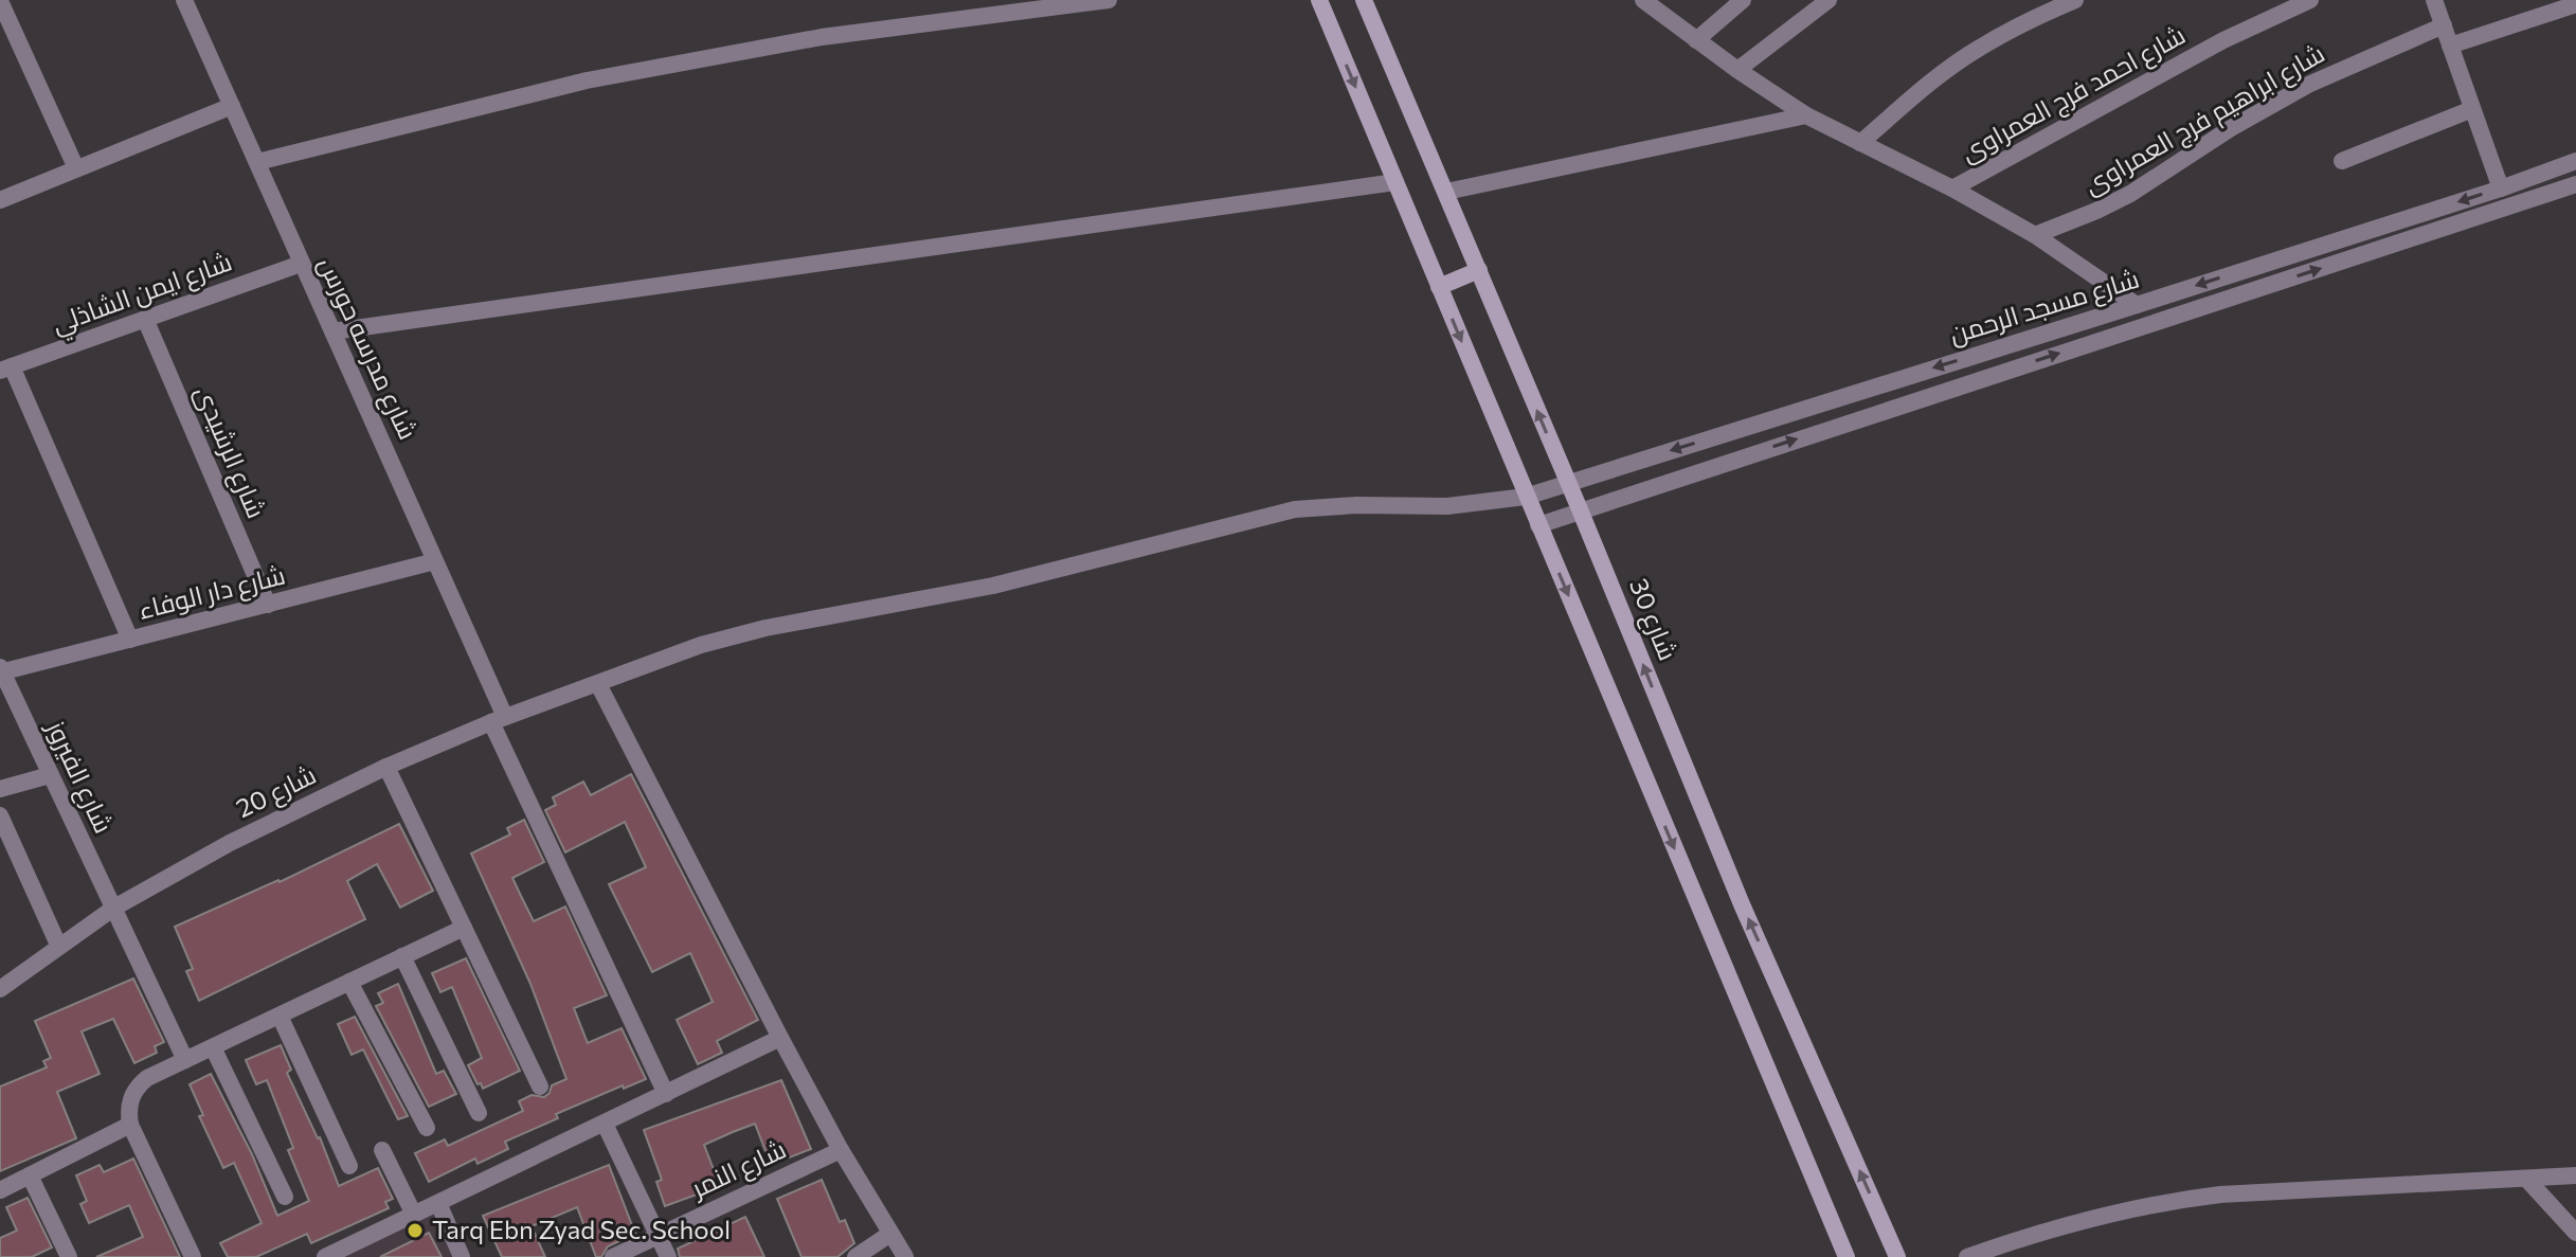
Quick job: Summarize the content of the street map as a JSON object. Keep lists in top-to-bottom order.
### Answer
{
  "streets": {
    "street": [
      "شارع احمد فرج العمراوى",
      "شارع ابراهيم فرج العمراوى",
      "شارع ايمن الشاذلي",
      "شارع مسجد الرحمن",
      "شارع مدرسه حورس",
      "شارع الرشيدى",
      "شارع دار الوفاء",
      "شارع 30",
      "شارع الفيروز",
      "شارع 20",
      "شارع النمر"
    ]
  },
  "crossings": [
    ["شارع ايمن الشاذلي", "شارع مدرسه حورس"],
    ["شارع ايمن الشاذلي", "شارع الرشيدى"],
    ["شارع مسجد الرحمن", "شارع 30"],
    ["شارع مسجد الرحمن", "شارع 20"],
    ["شارع مدرسه حورس", "شارع دار الوفاء"],
    ["شارع مدرسه حورس", "شارع 20"],
    ["شارع الرشيدى", "شارع دار الوفاء"],
    ["شارع دار الوفاء", "شارع الفيروز"],
    ["شارع الفيروز", "شارع 20"]
  ],
  "places": ["Tarq Ebn Zyad Sec. School"]
}
